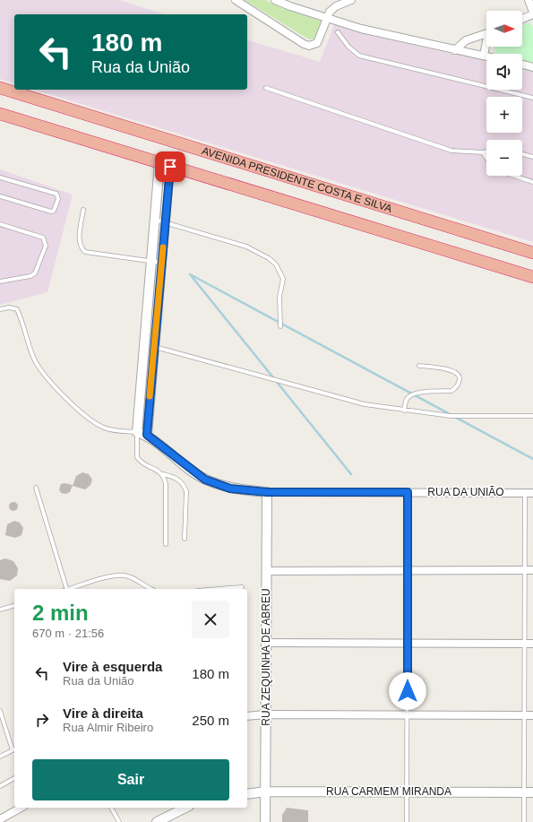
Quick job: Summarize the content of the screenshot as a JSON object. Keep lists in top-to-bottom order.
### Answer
{
  "streets": {
    "highway": ["AVENIDA PRESIDENTE COSTA E SILVA"],
    "street": ["RUA DA UNIÃO", "RUA ZEQUINHA DE ABREU", "RUA CARMEM MIRANDA"]
  },
  "crossings": [
    ["RUA DA UNIÃO", "RUA ZEQUINHA DE ABREU"],
    ["RUA ZEQUINHA DE ABREU", "RUA CARMEM MIRANDA"]
  ],
  "north": "right",
  "page": {
    "map_buttons": ["+", "−"],
    "turn": ["180 m", "Rua da União"],
    "heading": ["2 min", "670 m · 21:56"],
    "list": [
      {
        "name": "Vire à esquerda",
        "note": "Rua da União",
        "value": "180 m"
      },
      {
        "name": "Vire à direita",
        "note": "Rua Almir Ribeiro",
        "value": "250 m"
      }
    ],
    "buttons": "Sair"
  }
}
